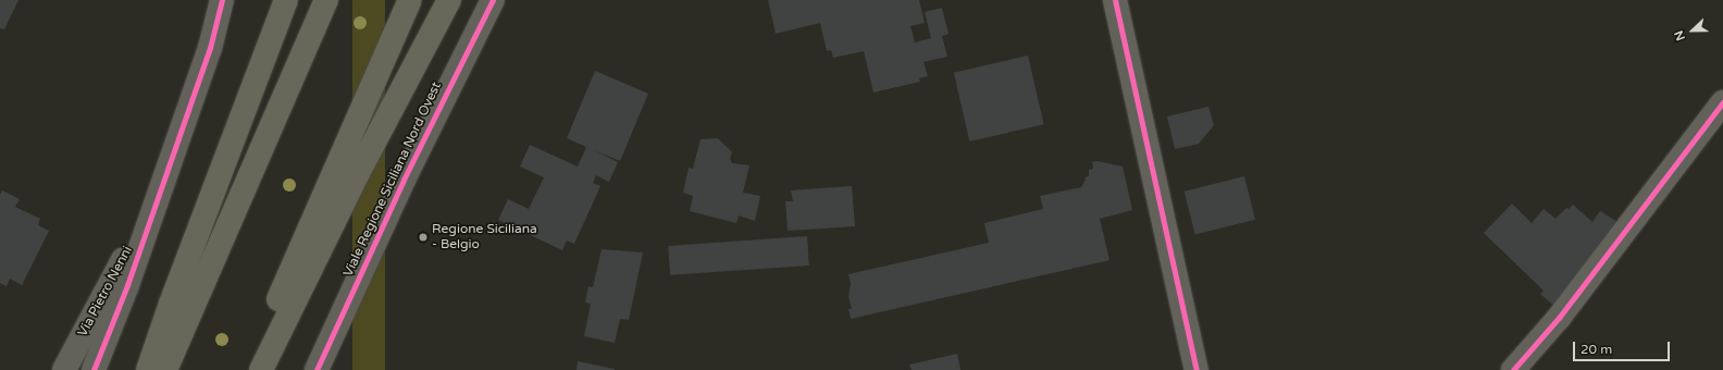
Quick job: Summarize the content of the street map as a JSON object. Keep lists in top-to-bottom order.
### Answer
{
  "streets": {
    "street": ["Viale Regione Siciliana Nord Ovest", "Via Pietro Nenni"]
  },
  "places": ["Regione Siciliana - Belgio"],
  "scale_bar": "20 m",
  "north": "left"
}
